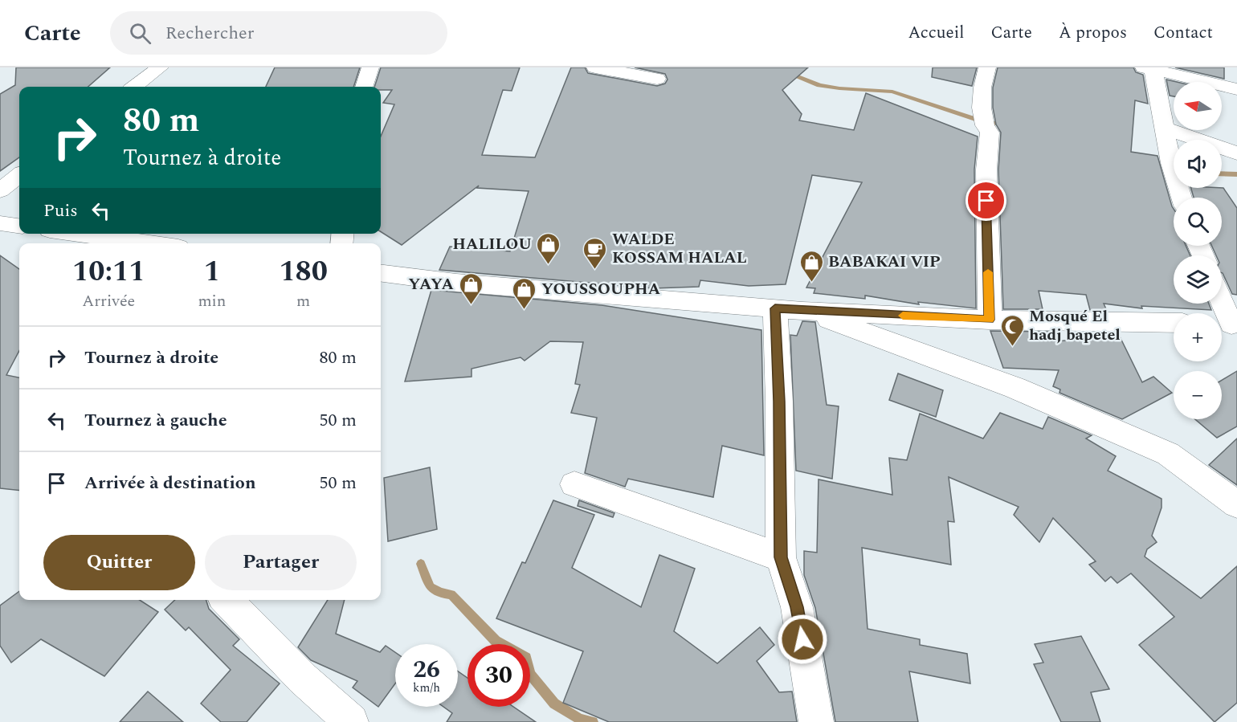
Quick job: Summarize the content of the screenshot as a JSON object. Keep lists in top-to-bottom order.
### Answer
{
  "places": {
    "shop": [
      "HALILOU",
      "BABAKAI VIP",
      "YAYA",
      "YOUSSOUPHA"
    ],
    "cafe": ["WALDE KOSSAM HALAL"],
    "mosque": ["Mosqué El hadj bapetel"]
  },
  "north": "left",
  "page": {
    "header": "Carte",
    "search": "Rechercher",
    "nav": [
      "Accueil",
      "Carte",
      "À propos",
      "Contact"
    ],
    "map_buttons": ["+", "−"],
    "turn": ["80 m", "Tournez à droite"],
    "then": "Puis",
    "eta": [
      "10:11",
      "Arrivée",
      "1",
      "min",
      "180",
      "m"
    ],
    "list": [
      {
        "name": "Tournez à droite",
        "value": "80 m"
      },
      {
        "name": "Tournez à gauche",
        "value": "50 m"
      },
      {
        "name": "Arrivée à destination",
        "value": "50 m"
      }
    ],
    "buttons": ["Quitter", "Partager"],
    "speed": "26 km/h",
    "limit": "30"
  }
}
